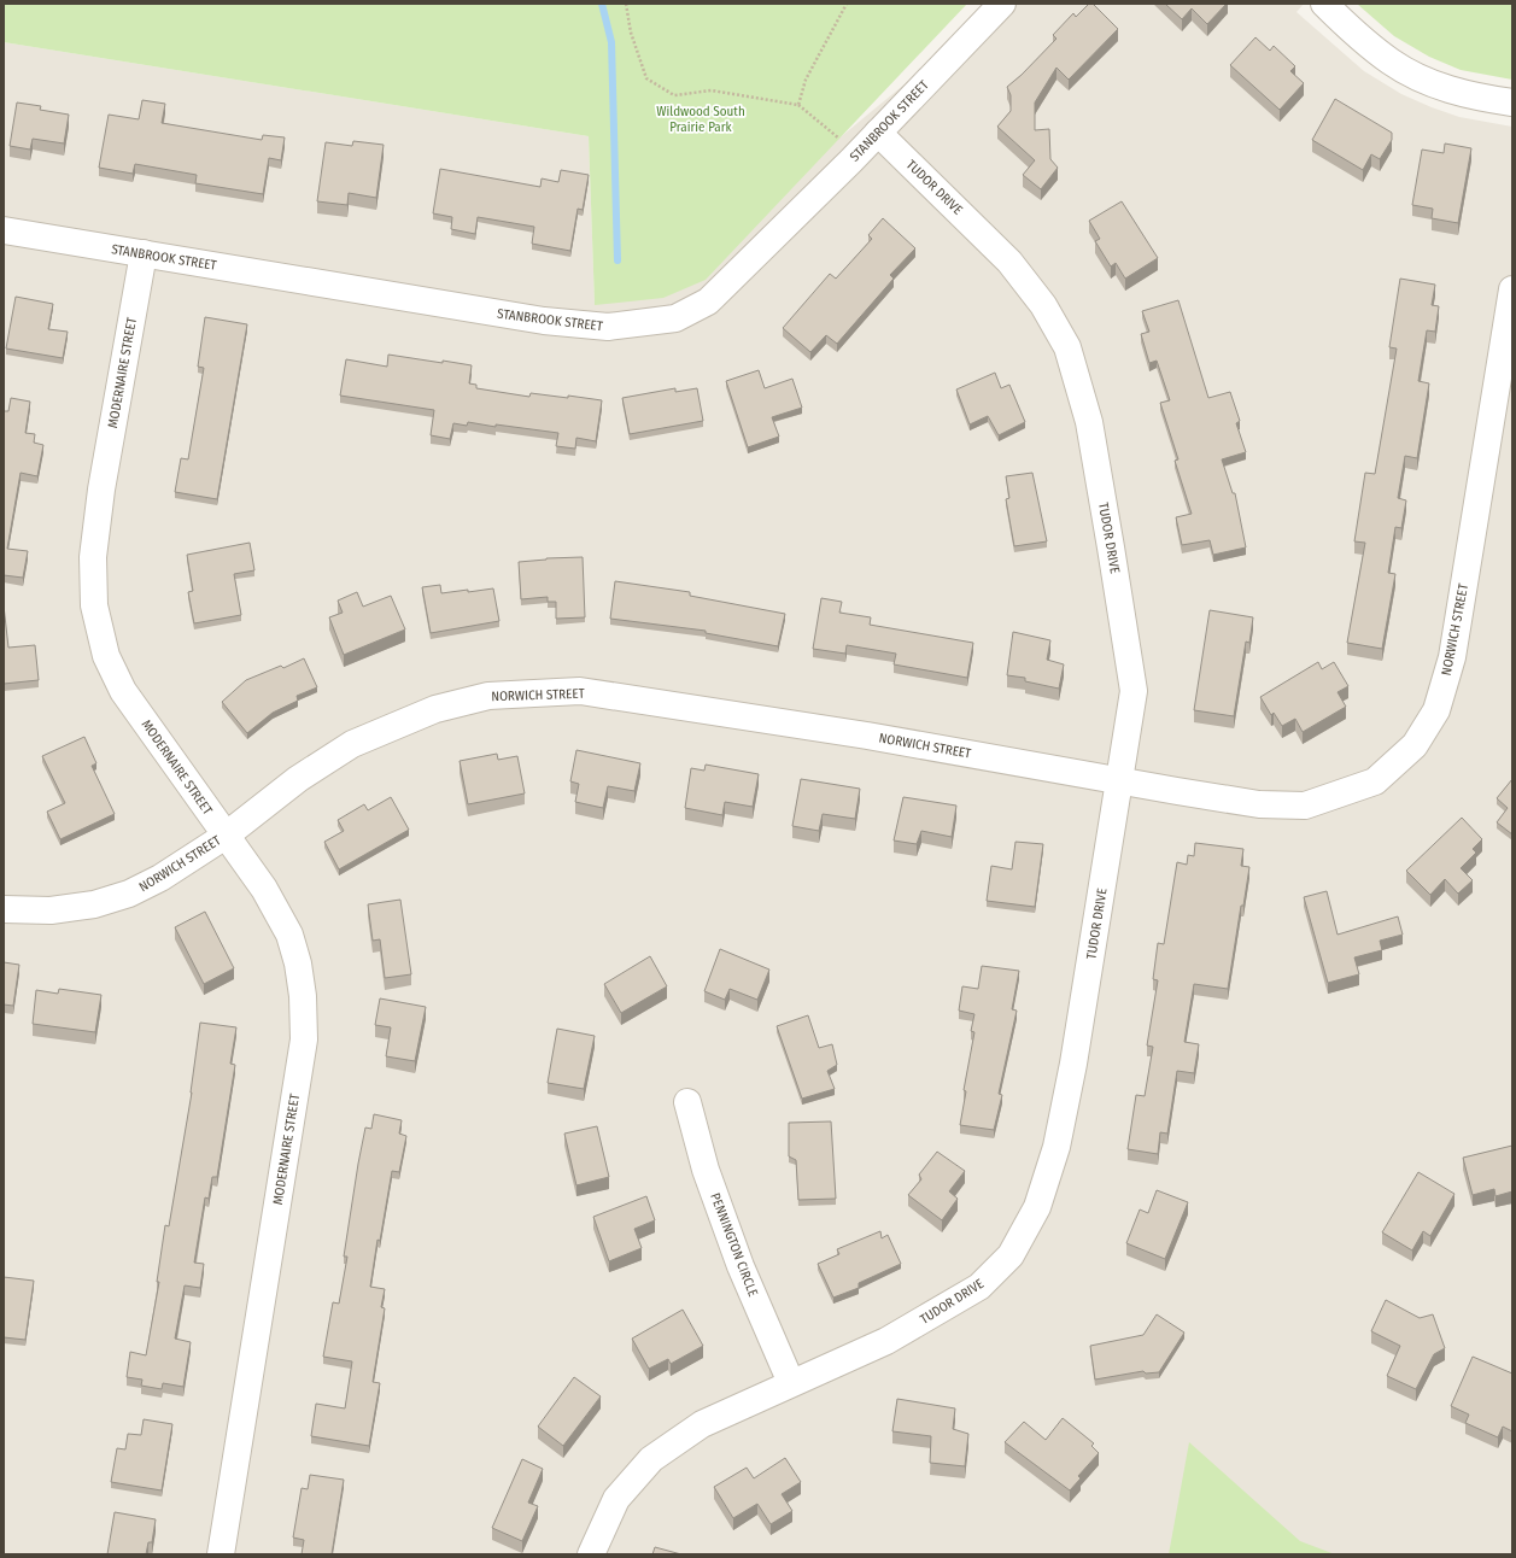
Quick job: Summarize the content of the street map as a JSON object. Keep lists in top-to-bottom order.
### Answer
{
  "streets": {
    "street": [
      "STANBROOK STREET",
      "TUDOR DRIVE",
      "MODERNAIRE STREET",
      "NORWICH STREET",
      "PENNINGTON CIRCLE"
    ]
  },
  "crossings": [
    ["STANBROOK STREET", "TUDOR DRIVE"],
    ["STANBROOK STREET", "MODERNAIRE STREET"],
    ["TUDOR DRIVE", "NORWICH STREET"],
    ["TUDOR DRIVE", "PENNINGTON CIRCLE"],
    ["MODERNAIRE STREET", "NORWICH STREET"]
  ],
  "parks": ["Wildwood South Prairie Park"]
}
